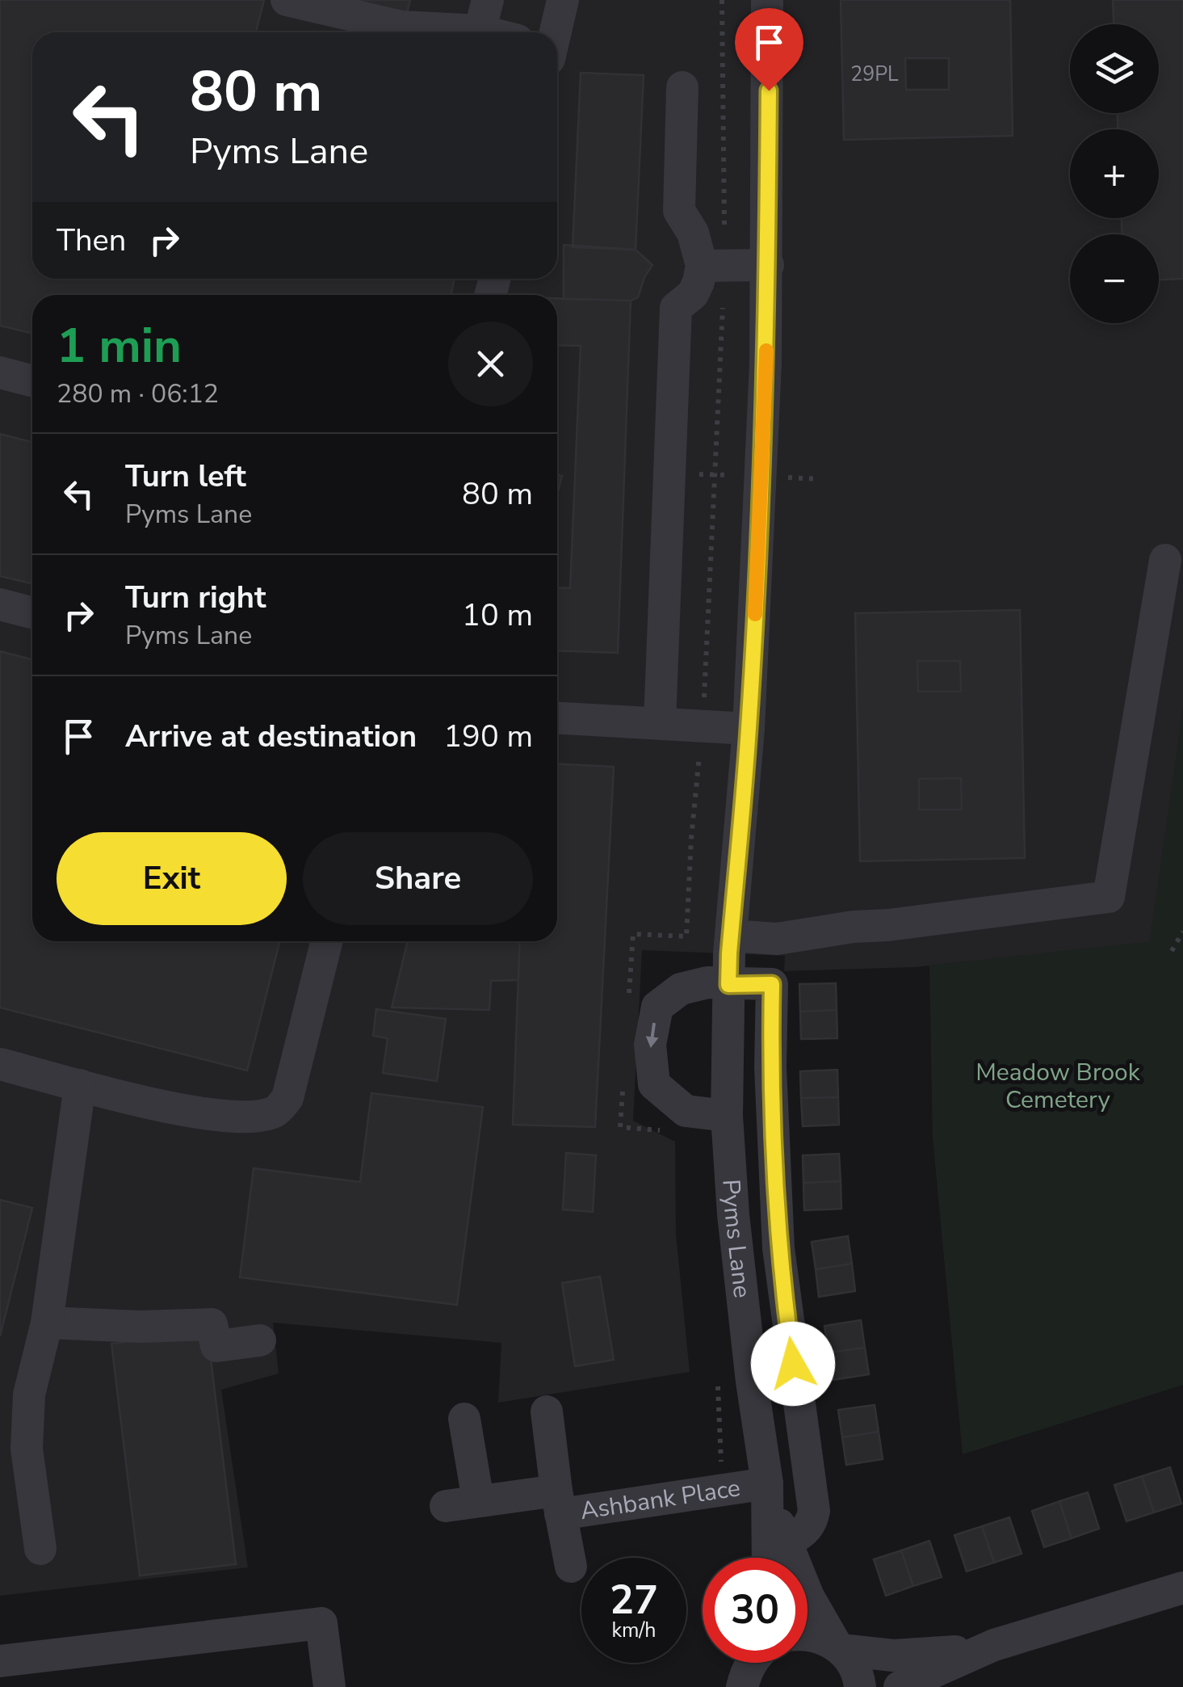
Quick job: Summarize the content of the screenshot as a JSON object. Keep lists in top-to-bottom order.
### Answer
{
  "streets": {
    "street": ["Pyms Lane", "Ashbank Place"]
  },
  "crossings": [
    ["Pyms Lane", "Ashbank Place"]
  ],
  "parks": ["Meadow Brook Cemetery"],
  "house_numbers": ["29PL"],
  "page": {
    "map_buttons": ["+", "−"],
    "turn": ["80 m", "Pyms Lane"],
    "then": "Then",
    "heading": ["1 min", "280 m · 06:12"],
    "list": [
      {
        "name": "Turn left",
        "note": "Pyms Lane",
        "value": "80 m"
      },
      {
        "name": "Turn right",
        "note": "Pyms Lane",
        "value": "10 m"
      },
      {
        "name": "Arrive at destination",
        "value": "190 m"
      }
    ],
    "buttons": ["Exit", "Share"],
    "speed": "27 km/h",
    "limit": "30"
  }
}
